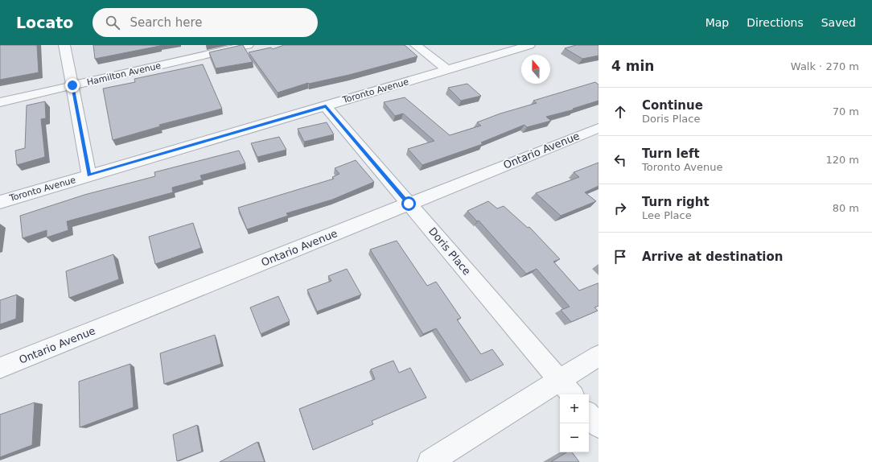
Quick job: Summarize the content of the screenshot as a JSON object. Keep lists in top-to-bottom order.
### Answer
{
  "streets": {
    "street": [
      "Hamilton Avenue",
      "Toronto Avenue",
      "Ontario Avenue",
      "Doris Place"
    ]
  },
  "crossings": [
    ["Toronto Avenue", "Doris Place"],
    ["Ontario Avenue", "Doris Place"]
  ],
  "north": "top",
  "page": {
    "header": "Locato",
    "search": "Search here",
    "nav": ["Map", "Directions", "Saved"],
    "heading": ["4 min", "Walk · 270 m"],
    "list": [
      ["Continue", "Doris Place", "70 m"],
      ["Turn left", "Toronto Avenue", "120 m"],
      ["Turn right", "Lee Place", "80 m"],
      "Arrive at destination"
    ],
    "map_buttons": ["+", "−"]
  }
}
